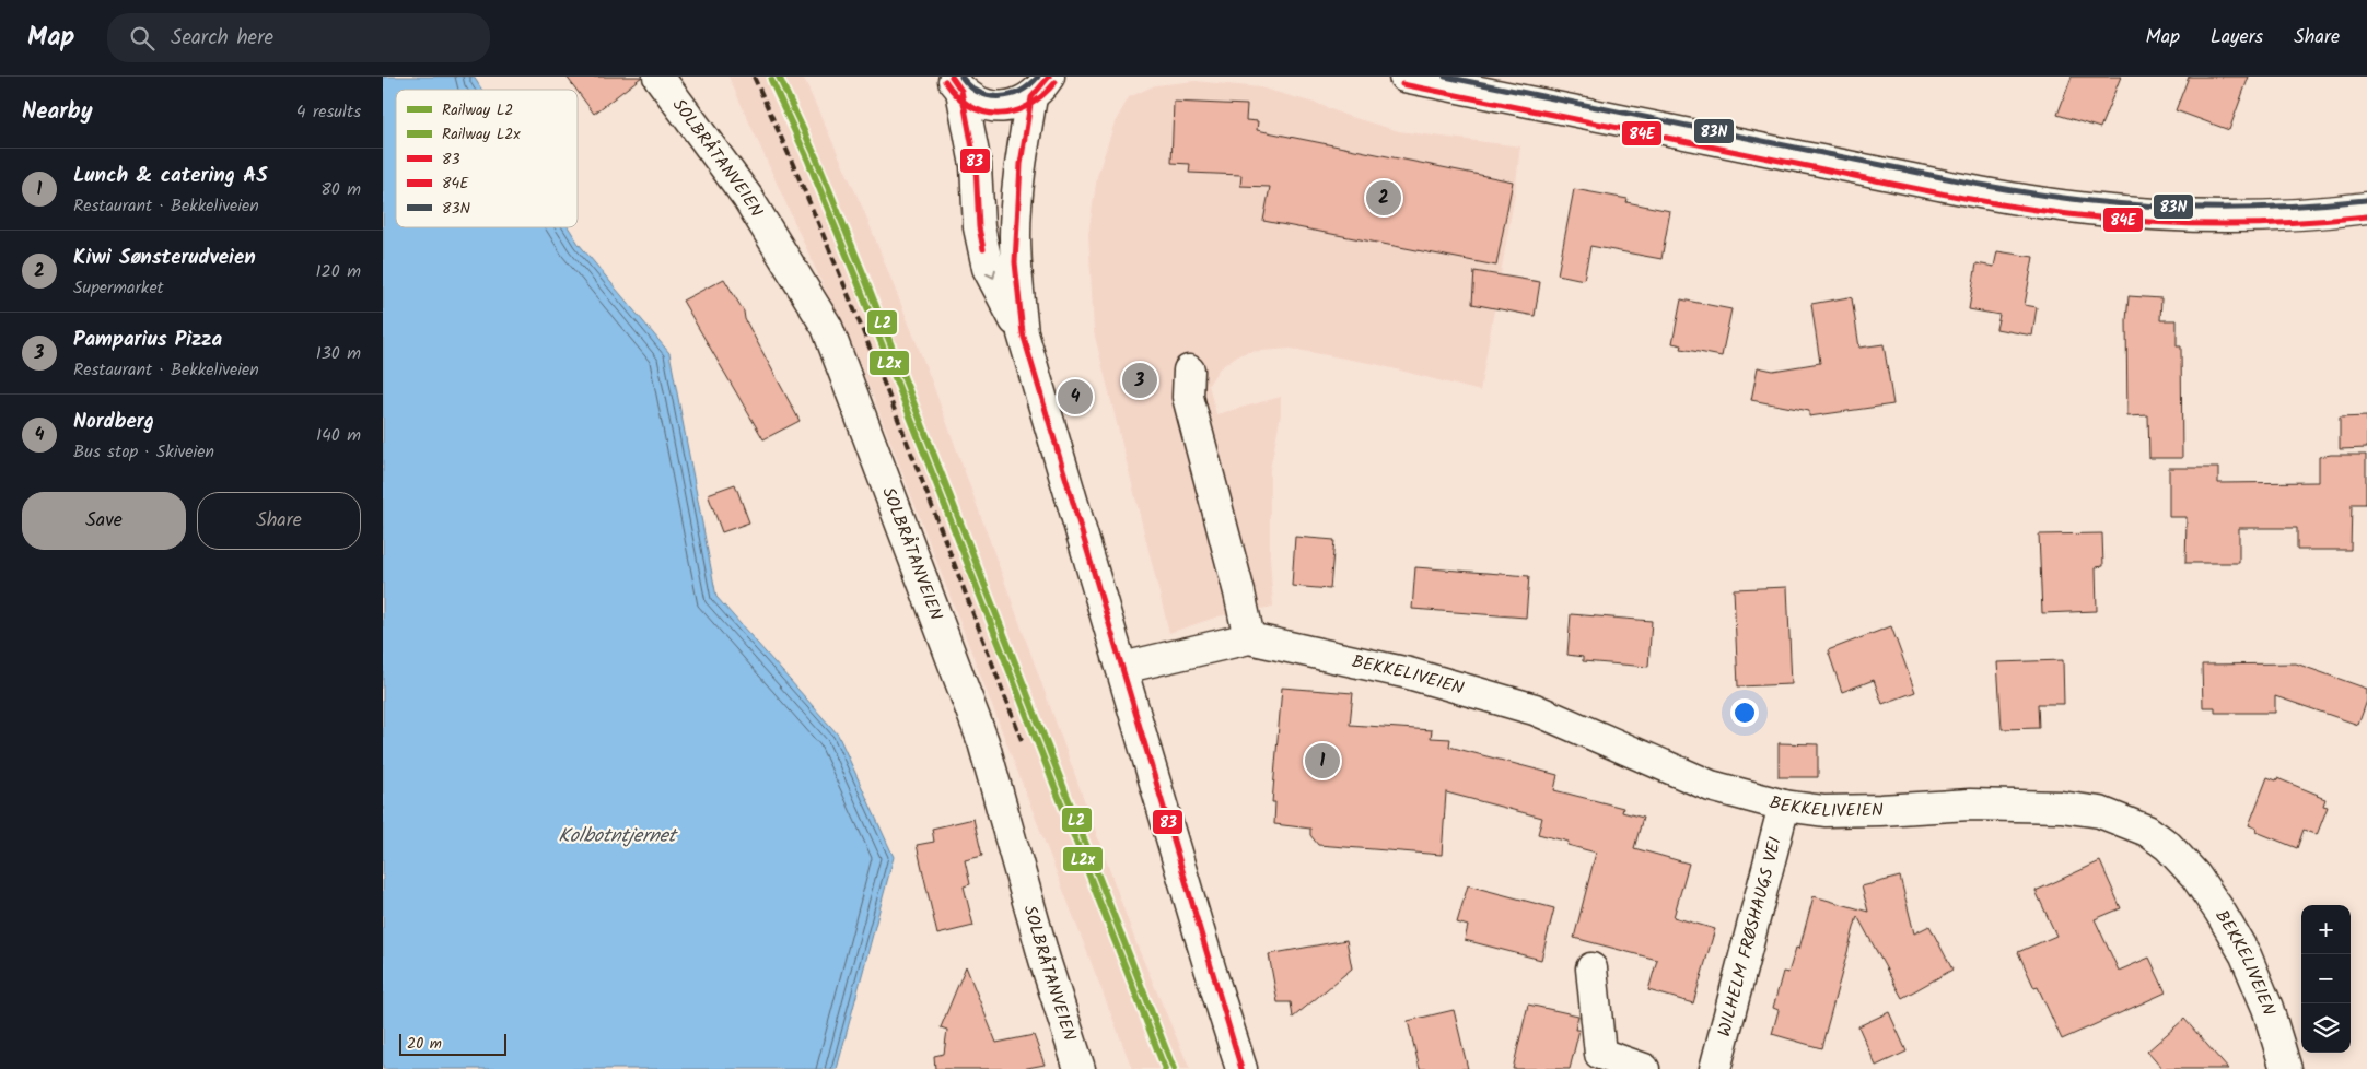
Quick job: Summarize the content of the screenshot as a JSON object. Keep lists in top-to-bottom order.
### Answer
{
  "streets": {
    "street": ["SOLBRÅTANVEIEN", "BEKKELIVEIEN", "WILHELM FRØSHAUGS VEI"]
  },
  "crossings": [
    ["BEKKELIVEIEN", "WILHELM FRØSHAUGS VEI"]
  ],
  "water": ["Kolbotntjernet"],
  "lines": [
    "rail line L2",
    "transit line 83",
    "transit line 83N",
    "rail line L2x",
    "transit line 84E"
  ],
  "legend": [
    "Railway L2",
    "Railway L2x",
    "83",
    "84E",
    "83N"
  ],
  "scale_bar": "20 m",
  "page": {
    "header": "Map",
    "search": "Search here",
    "nav": ["Map", "Layers", "Share"],
    "heading": ["Nearby", "4 results"],
    "list": [
      {
        "mark": "1",
        "name": "Lunch & catering AS",
        "note": "Restaurant · Bekkeliveien",
        "value": "80 m"
      },
      {
        "mark": "2",
        "name": "Kiwi Sønsterudveien",
        "note": "Supermarket",
        "value": "120 m"
      },
      {
        "mark": "3",
        "name": "Pamparius Pizza",
        "note": "Restaurant · Bekkeliveien",
        "value": "130 m"
      },
      {
        "mark": "4",
        "name": "Nordberg",
        "note": "Bus stop · Skiveien",
        "value": "140 m"
      }
    ],
    "pins": [
      "2",
      "3",
      "4",
      "1"
    ],
    "buttons": ["Save", "Share"],
    "map_buttons": ["+", "−"],
    "scale": "20 m"
  }
}
